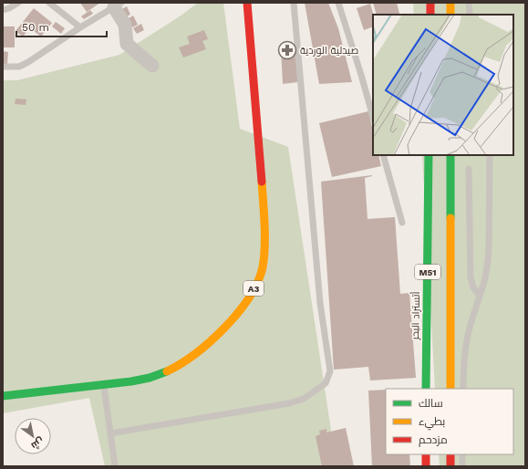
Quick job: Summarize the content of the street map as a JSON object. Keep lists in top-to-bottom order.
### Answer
{
  "streets": {
    "highway": ["M51", "A3", "أتستراد البحر"]
  },
  "places": {
    "pharmacy": ["صيدلية الوردية"]
  },
  "legend": ["سالك", "بطيء", "مزدحم"],
  "scale_bar": "50 m",
  "north": "bottom right"
}
